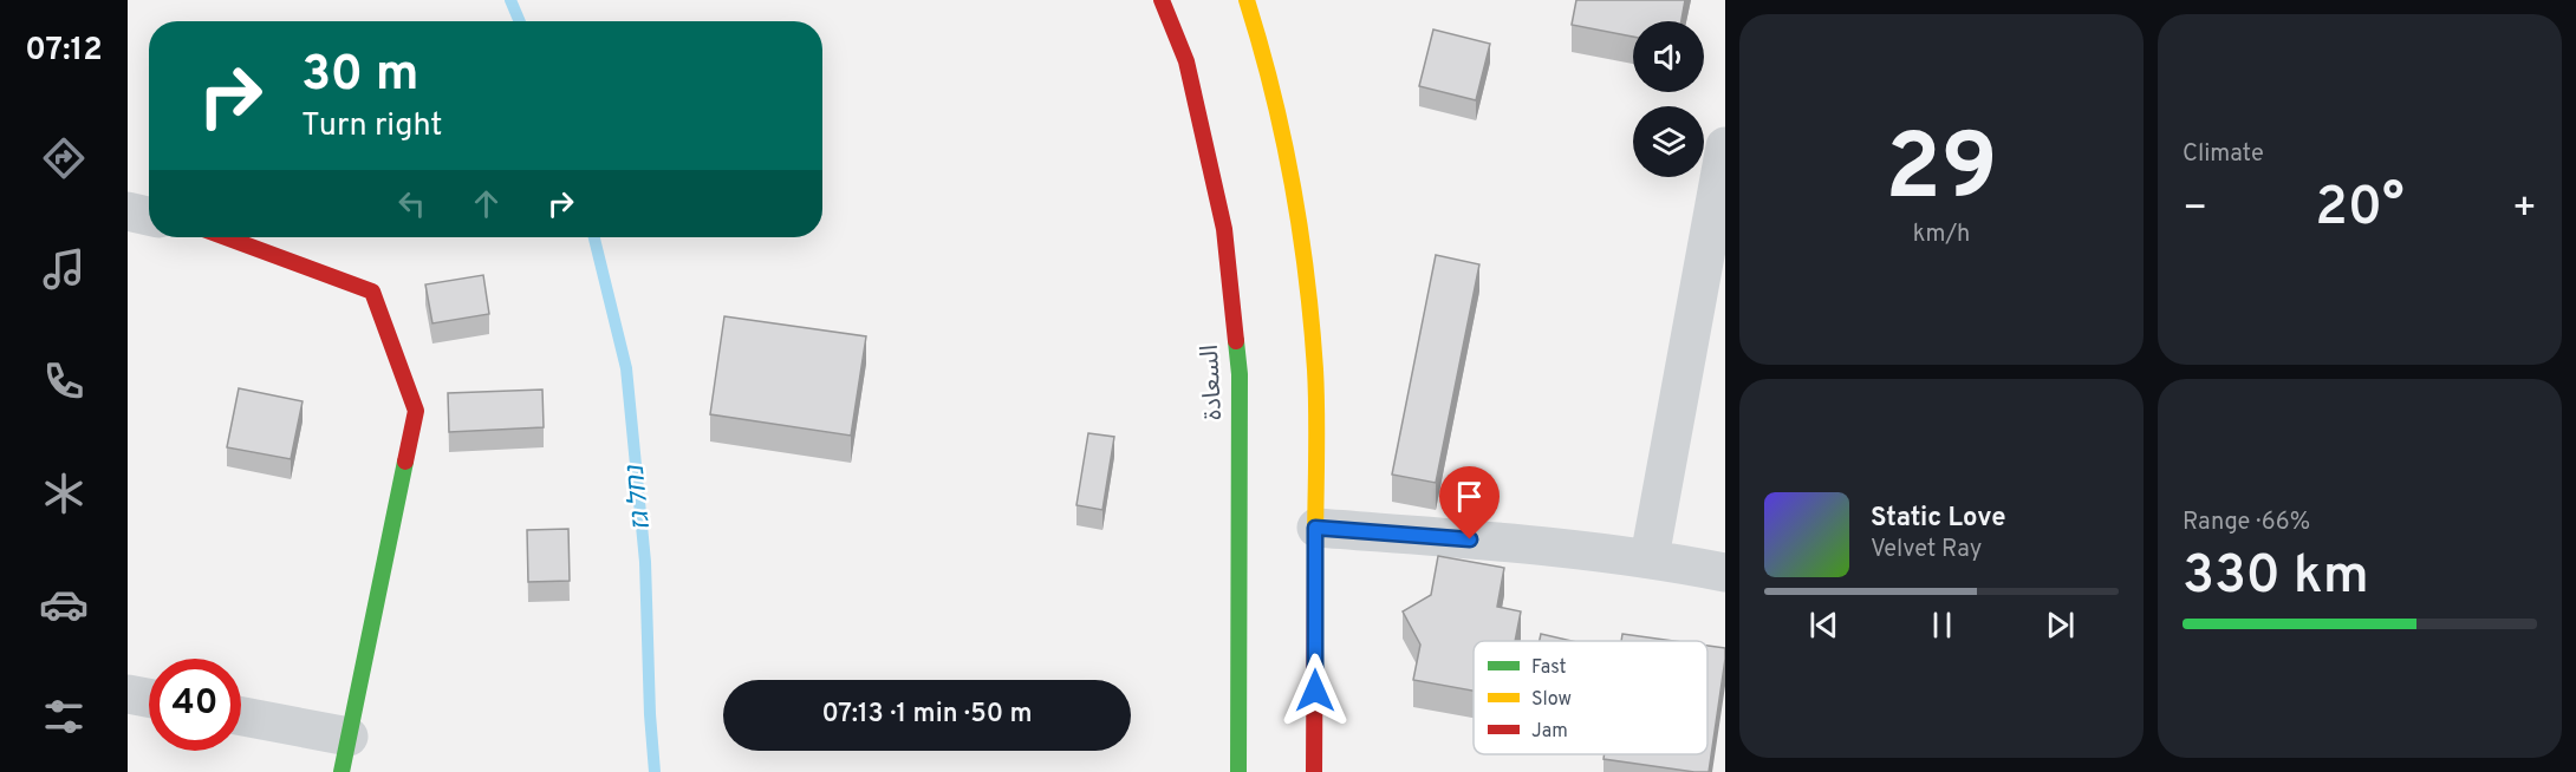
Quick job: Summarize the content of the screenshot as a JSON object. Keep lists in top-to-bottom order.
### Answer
{
  "streets": {
    "street": ["السعادة"]
  },
  "water": ["נחל גז"],
  "legend": ["Fast", "Slow", "Jam"],
  "page": {
    "tabs": "07:12",
    "tile": [
      ["29", "km/h"],
      "Climate",
      ["Range · 66%", "330 km"]
    ],
    "turn": ["30 m", "Turn right"],
    "heat": ["−", "20°", "+"],
    "song": ["Static Love", "Velvet Ray"],
    "limit": "40",
    "trip": "07:13 · 1 min · 50 m"
  }
}
